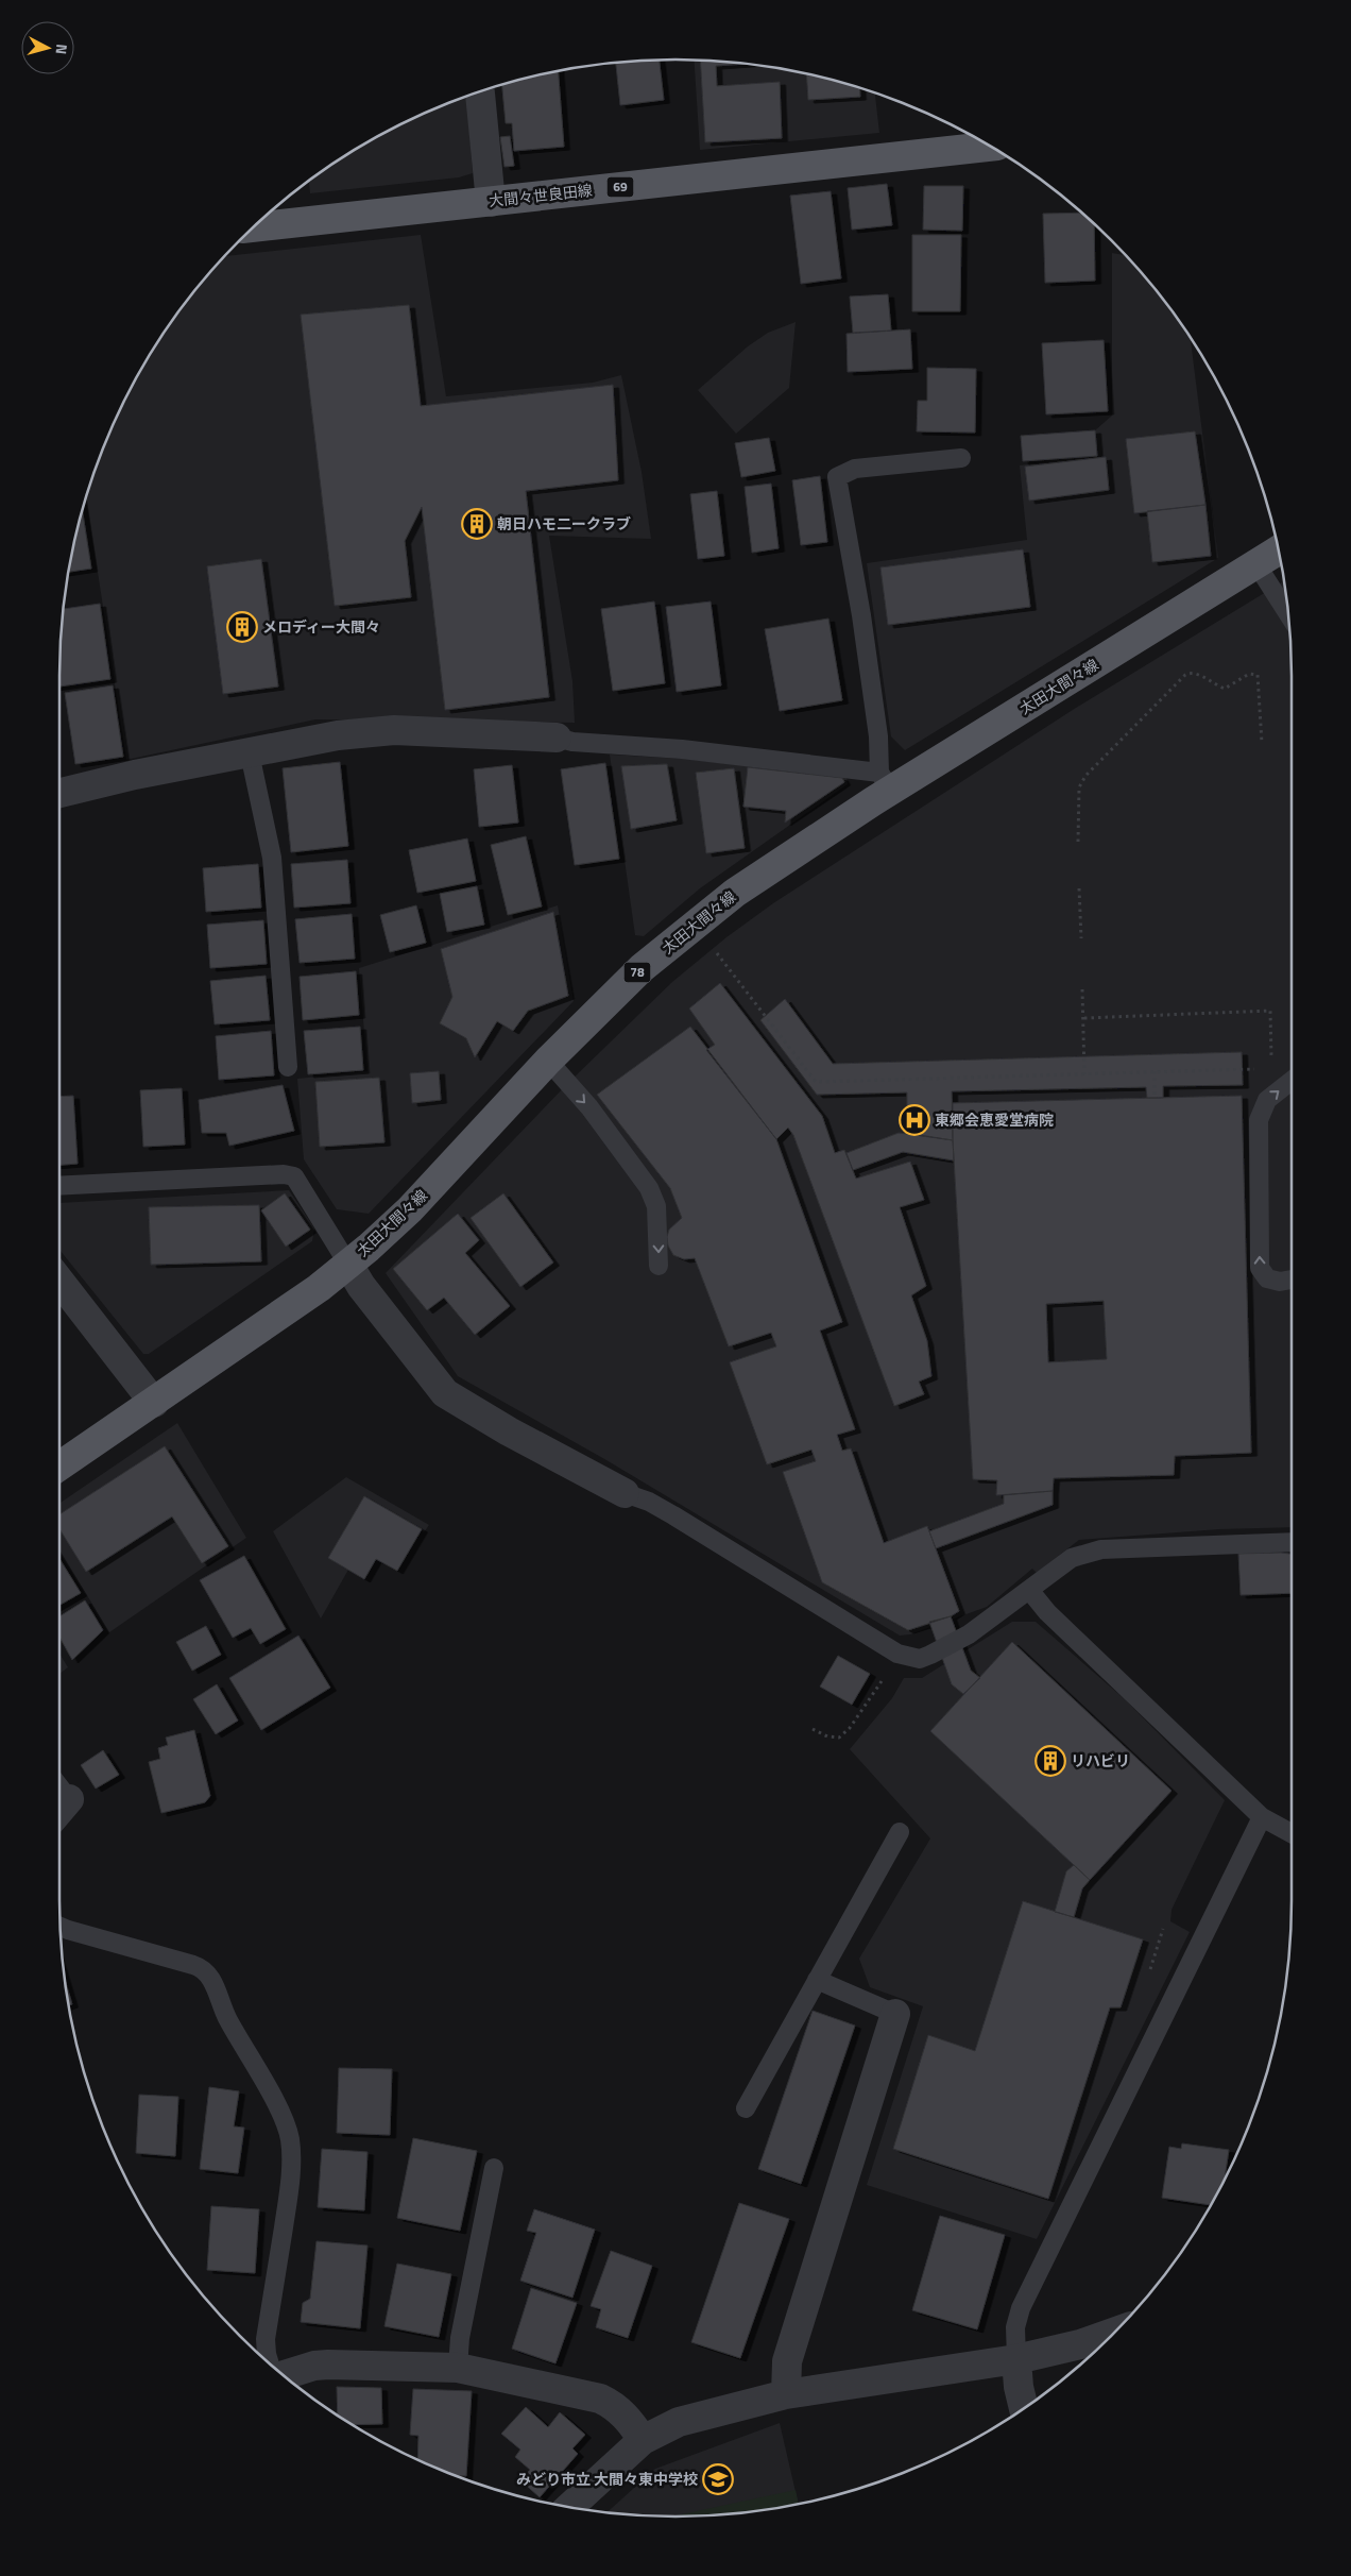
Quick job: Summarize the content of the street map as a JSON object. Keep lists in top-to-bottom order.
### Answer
{
  "streets": {
    "main road": [
      "69",
      "大間々世良田線",
      "太田大間々線",
      "78"
    ]
  },
  "places": {
    "building": ["朝日ハモ二ークラブ", "メロディー大間々", "リハビリ"],
    "hospital": ["東郷会恵愛堂病院"],
    "school or university": ["みどり市立 大間々東中学校"]
  },
  "north": "right"
}
